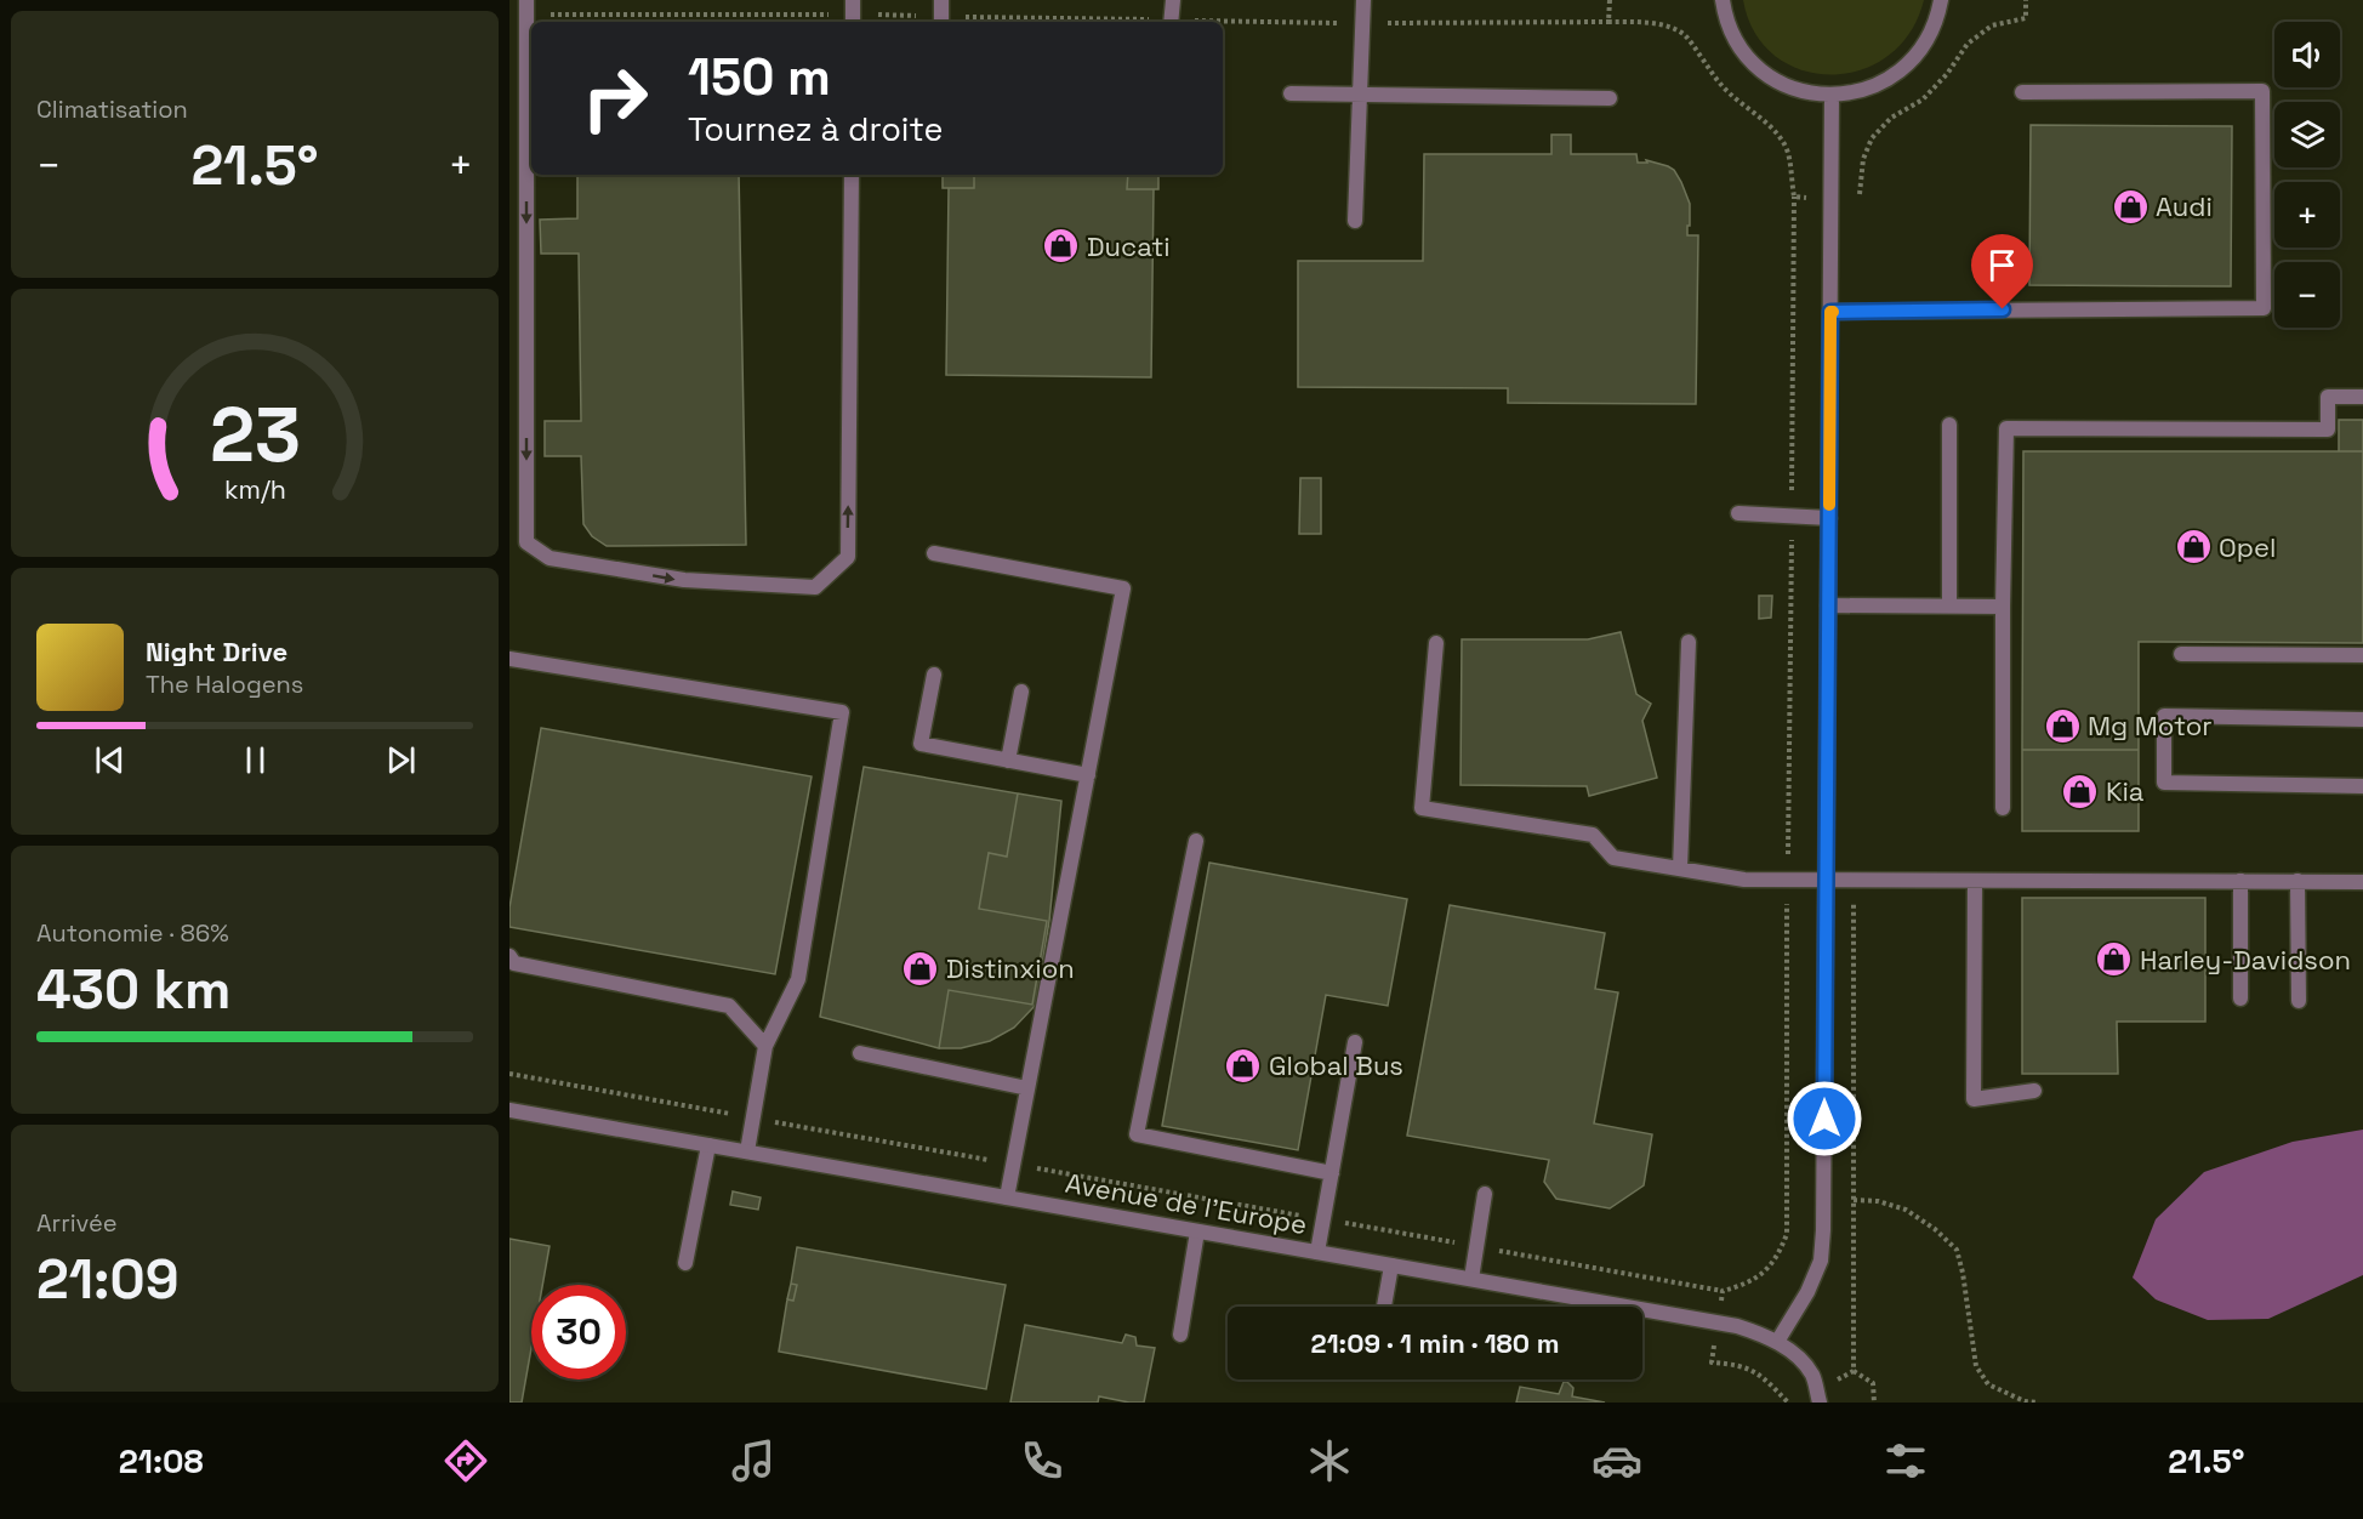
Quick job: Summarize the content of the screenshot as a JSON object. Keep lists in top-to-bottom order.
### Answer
{
  "streets": {
    "street": ["Avenue de l'Europe"]
  },
  "places": {
    "shop": [
      "Audi",
      "Ducati",
      "Opel",
      "Mg Motor",
      "Kia",
      "Harley-Davidson",
      "Distinxion",
      "Global Bus"
    ]
  },
  "page": {
    "tile": [
      "Climatisation",
      ["Autonomie · 86%", "430 km"],
      ["Arrivée", "21:09"]
    ],
    "map_buttons": ["+", "−"],
    "turn": ["150 m", "Tournez à droite"],
    "heat": ["−", "21.5°", "+"],
    "song": ["Night Drive", "The Halogens"],
    "limit": "30",
    "trip": "21:09 · 1 min · 180 m",
    "tabs": ["21:08", "21.5°"],
    "gauge": ["23", "km/h"]
  }
}
